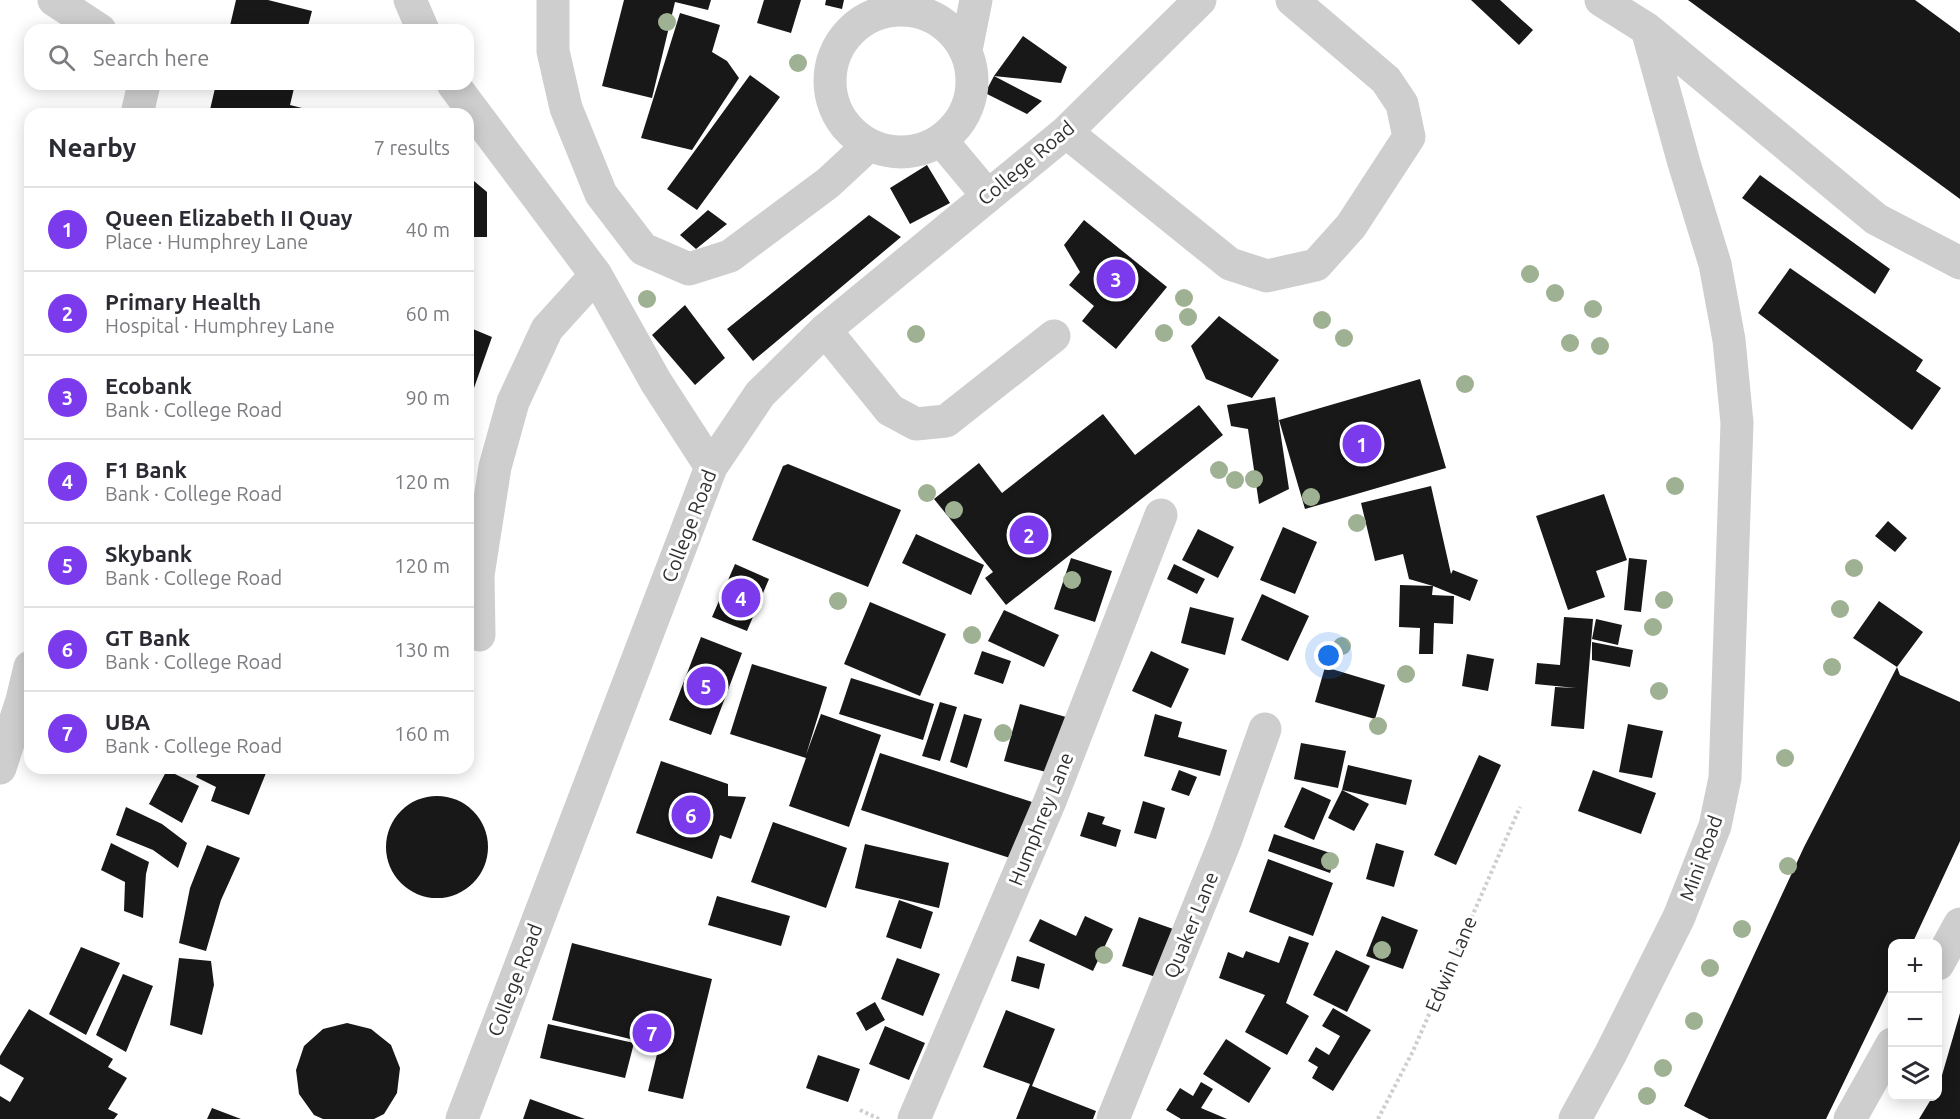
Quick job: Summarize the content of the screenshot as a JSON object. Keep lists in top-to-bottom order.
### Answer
{
  "streets": {
    "street": [
      "College Road",
      "Humphrey Lane",
      "Mini Road",
      "Quaker Lane"
    ],
    "path": ["Edwin Lane"]
  },
  "page": {
    "search": "Search here",
    "heading": ["Nearby", "7 results"],
    "list": [
      {
        "mark": "1",
        "name": "Queen Elizabeth II Quay",
        "note": "Place · Humphrey Lane",
        "value": "40 m"
      },
      {
        "mark": "2",
        "name": "Primary Health",
        "note": "Hospital · Humphrey Lane",
        "value": "60 m"
      },
      {
        "mark": "3",
        "name": "Ecobank",
        "note": "Bank · College Road",
        "value": "90 m"
      },
      {
        "mark": "4",
        "name": "F1 Bank",
        "note": "Bank · College Road",
        "value": "120 m"
      },
      {
        "mark": "5",
        "name": "Skybank",
        "note": "Bank · College Road",
        "value": "120 m"
      },
      {
        "mark": "6",
        "name": "GT Bank",
        "note": "Bank · College Road",
        "value": "130 m"
      },
      {
        "mark": "7",
        "name": "UBA",
        "note": "Bank · College Road",
        "value": "160 m"
      }
    ],
    "pins": [
      "3",
      "1",
      "2",
      "4",
      "5",
      "6",
      "7"
    ],
    "map_buttons": ["+", "−"]
  }
}
